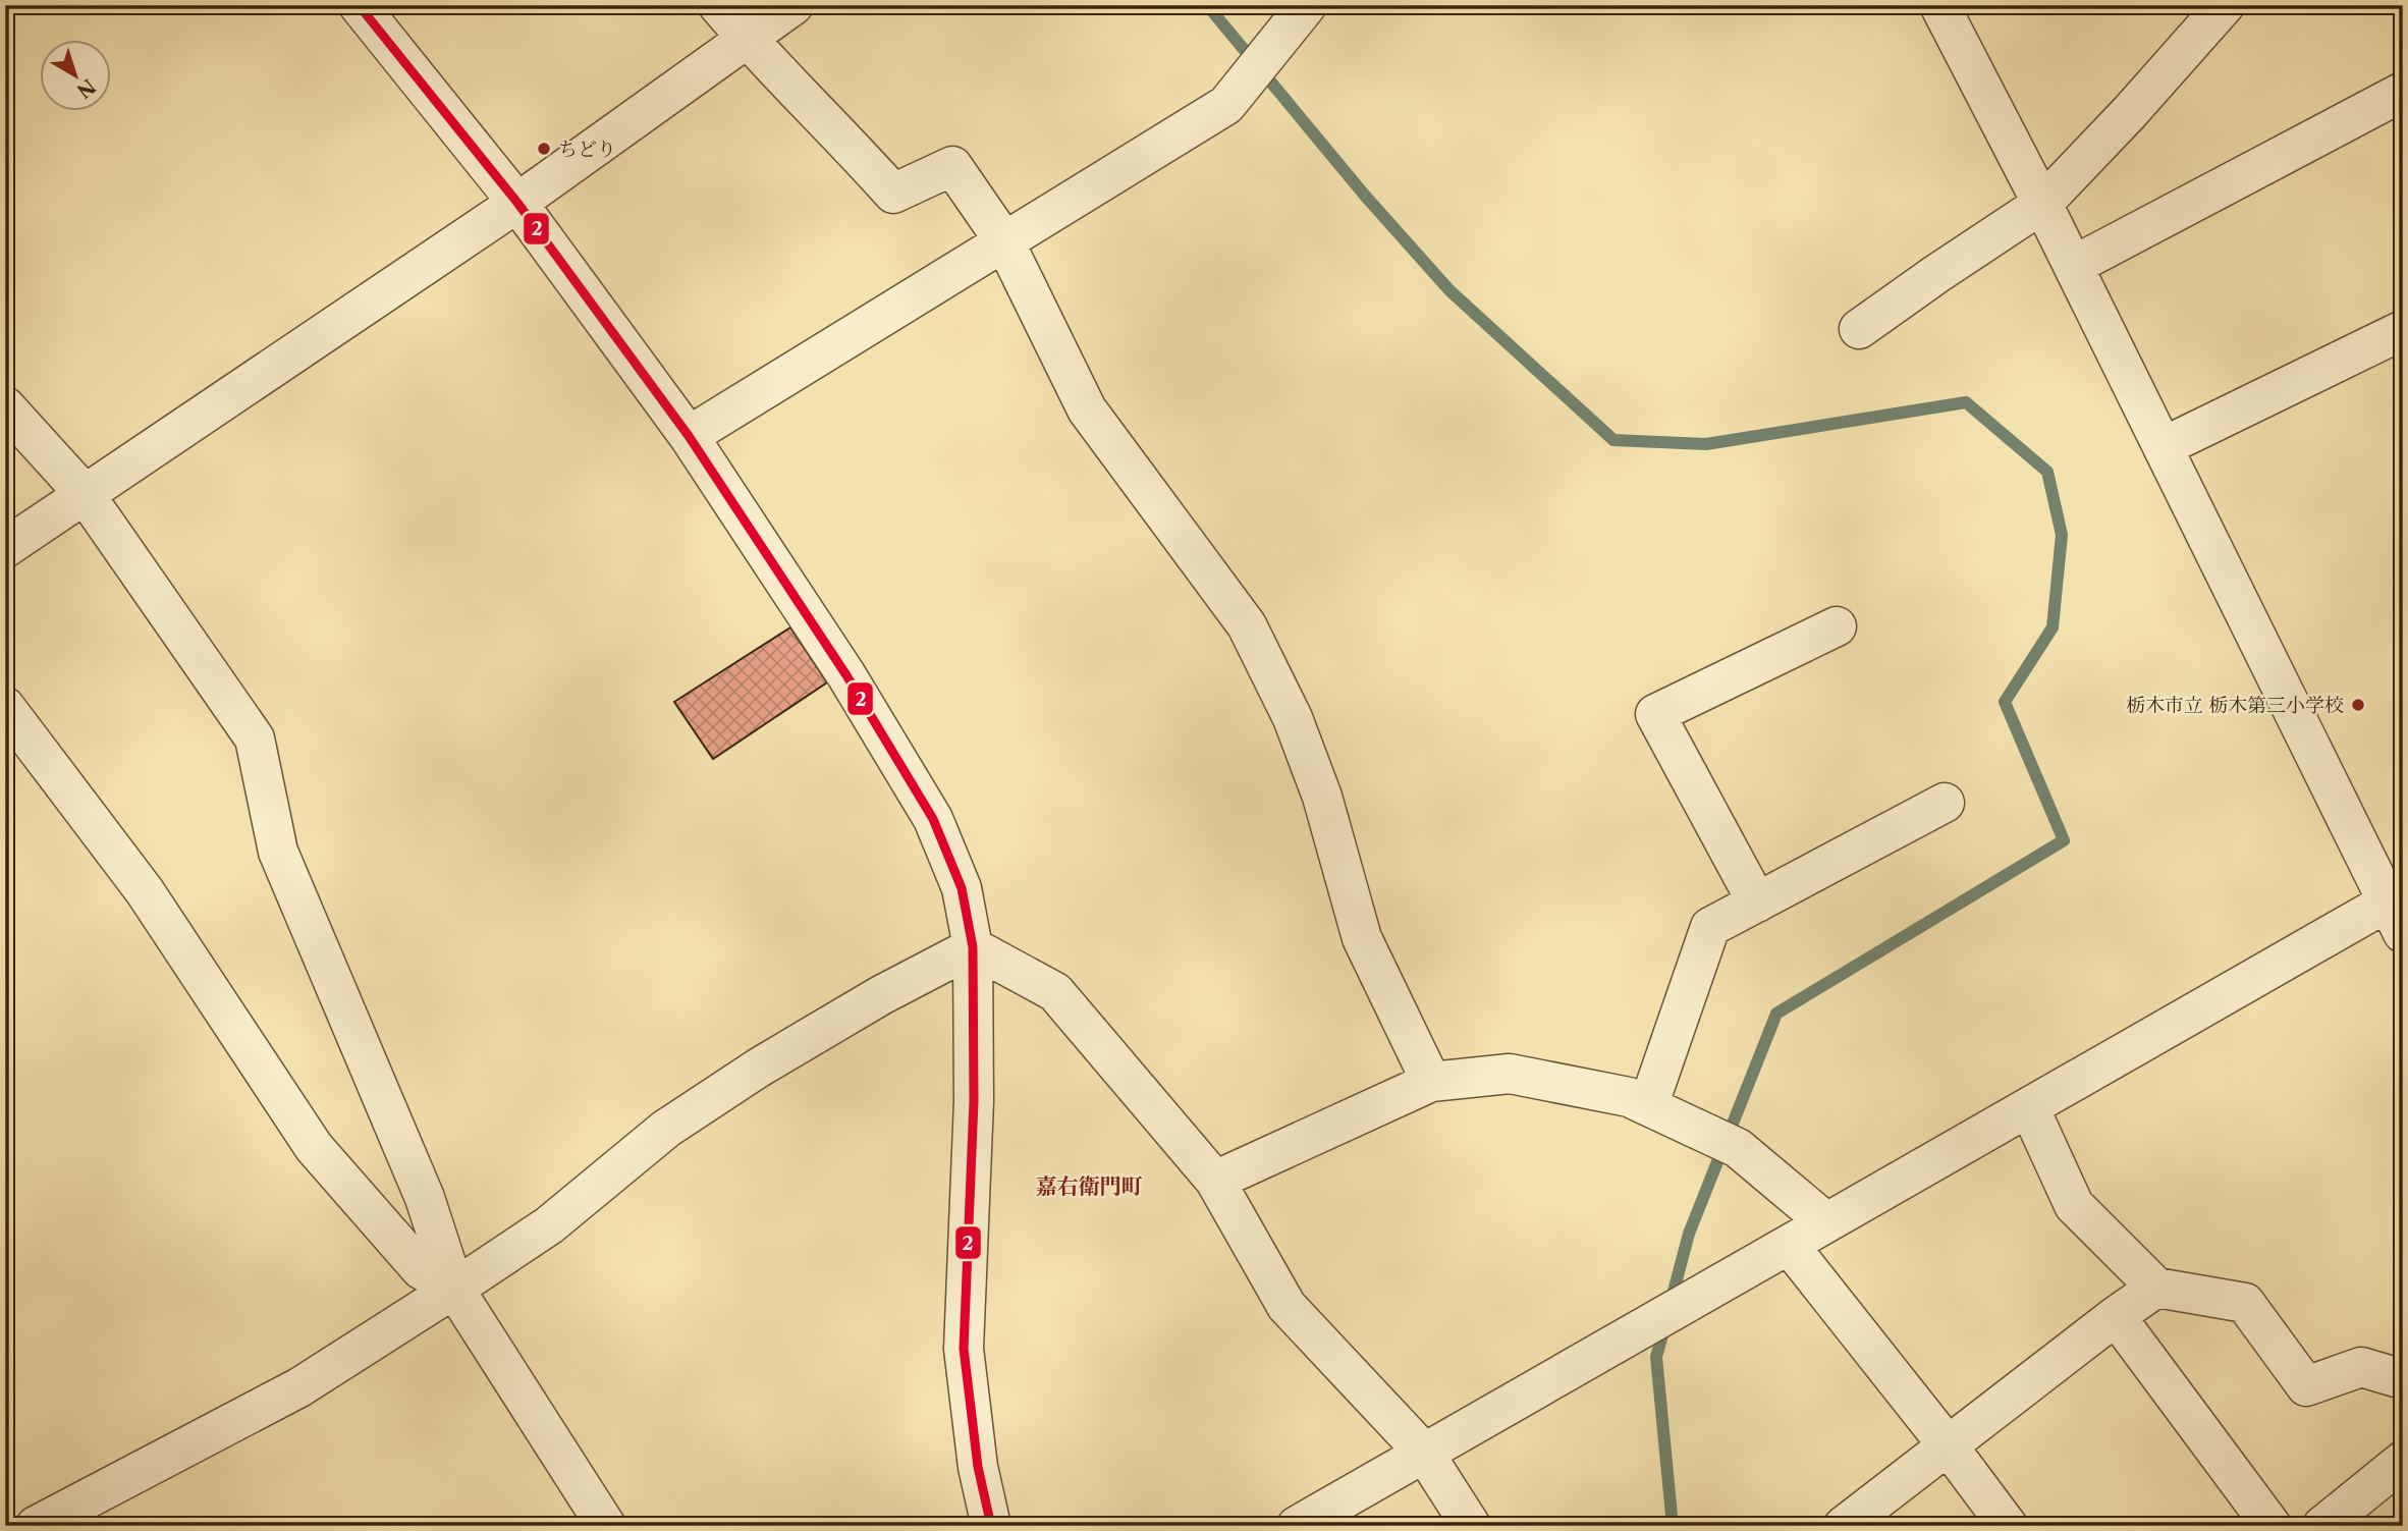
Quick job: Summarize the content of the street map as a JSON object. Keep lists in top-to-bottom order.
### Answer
{
  "districts": ["嘉右衛門町"],
  "places": ["ちどり", "栃木市立 栃木第三小学校"],
  "lines": ["transit line 2"],
  "north": "bottom right"
}
